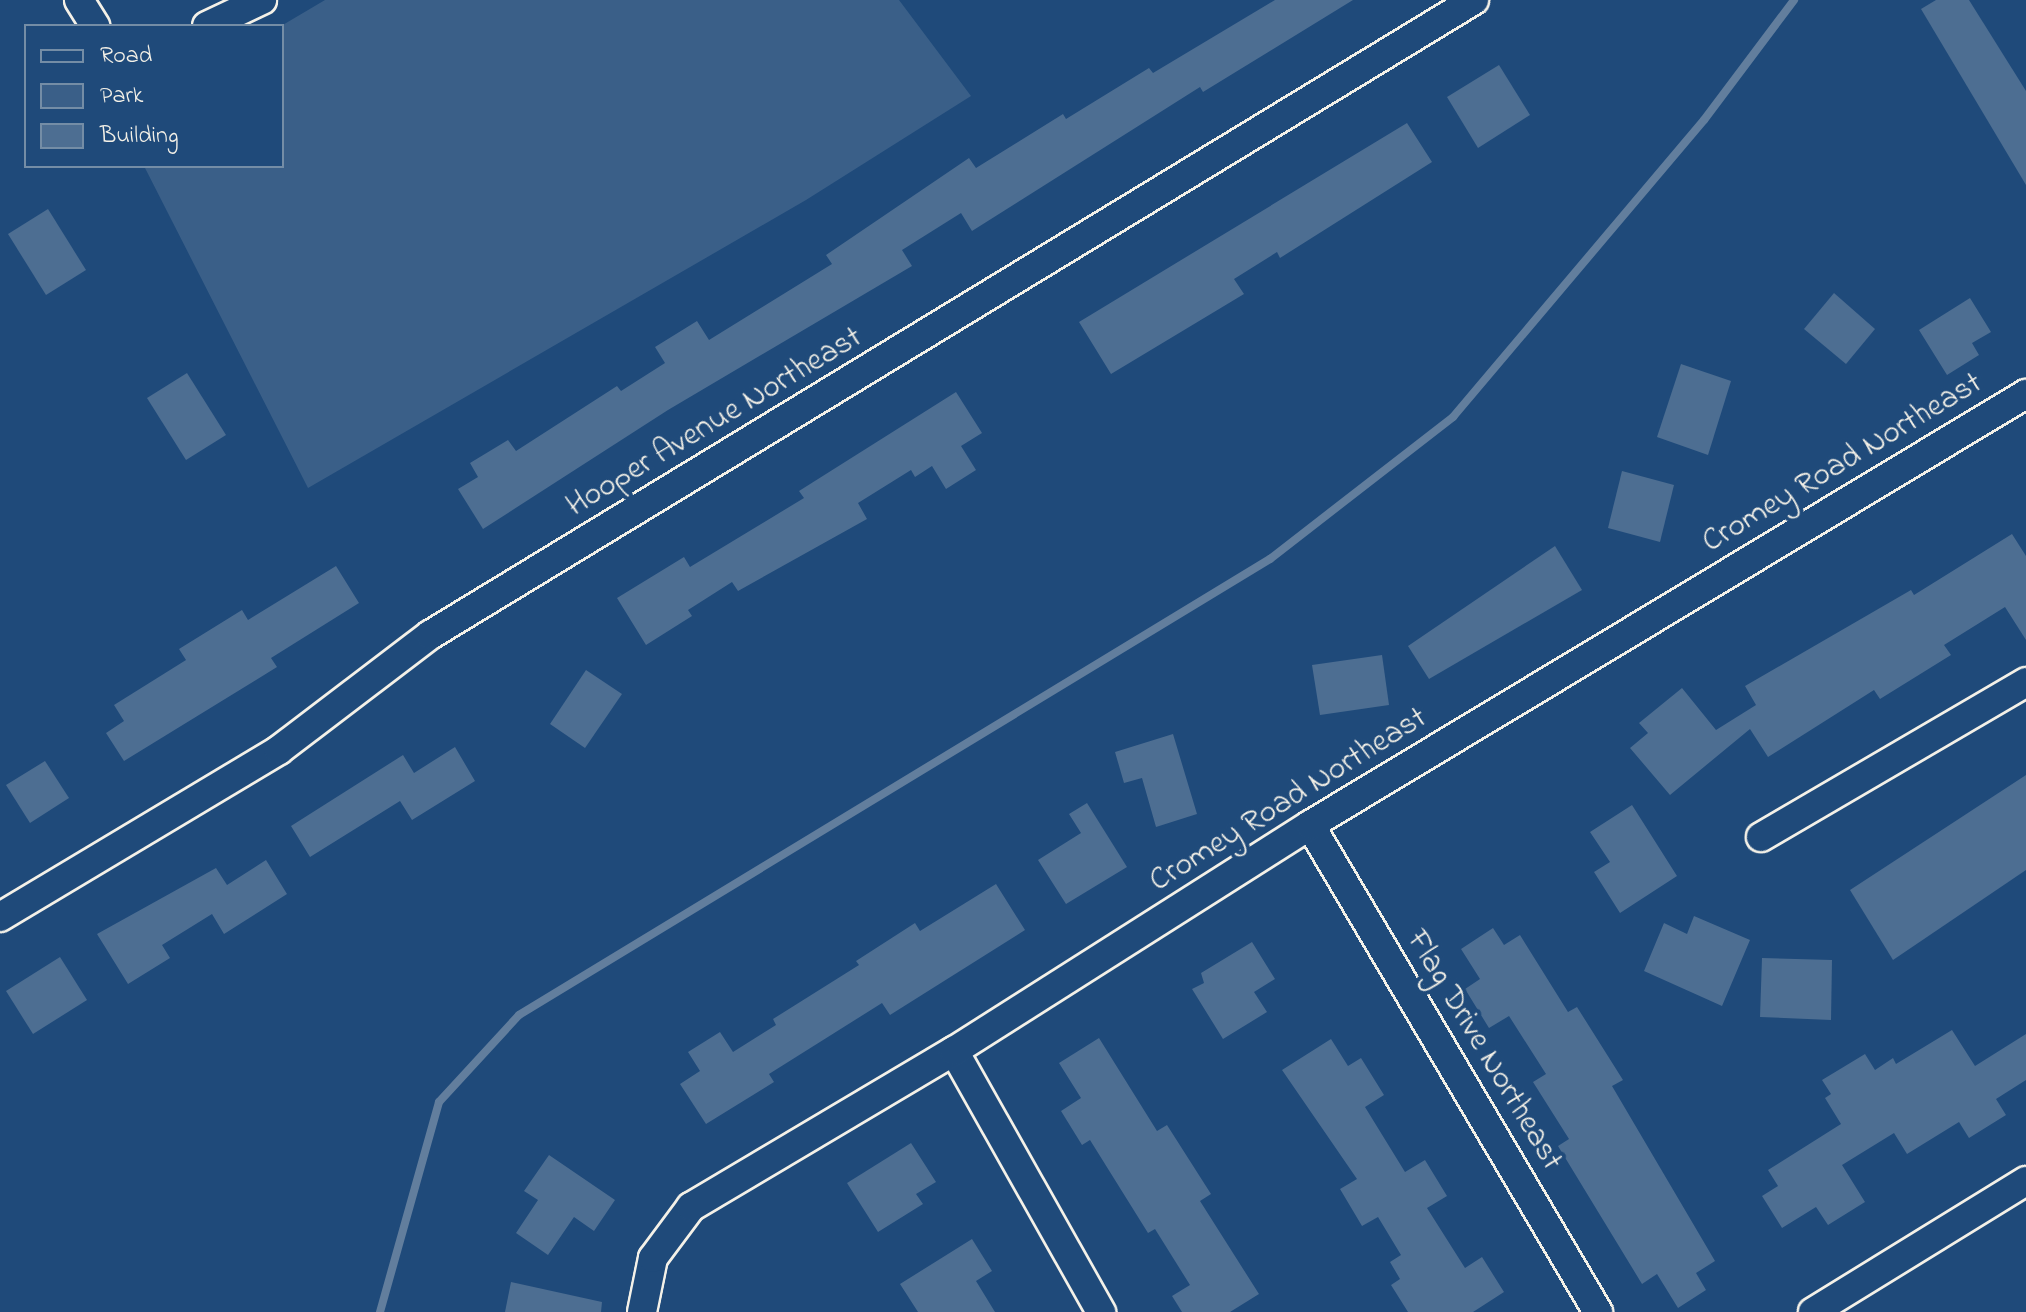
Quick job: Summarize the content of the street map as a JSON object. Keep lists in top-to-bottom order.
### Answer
{
  "streets": {
    "street": ["Hooper Avenue Northeast", "Cromey Road Northeast", "Flag Drive Northeast"]
  },
  "crossings": [
    ["Cromey Road Northeast", "Flag Drive Northeast"]
  ],
  "legend": ["Road", "Park", "Building"]
}
